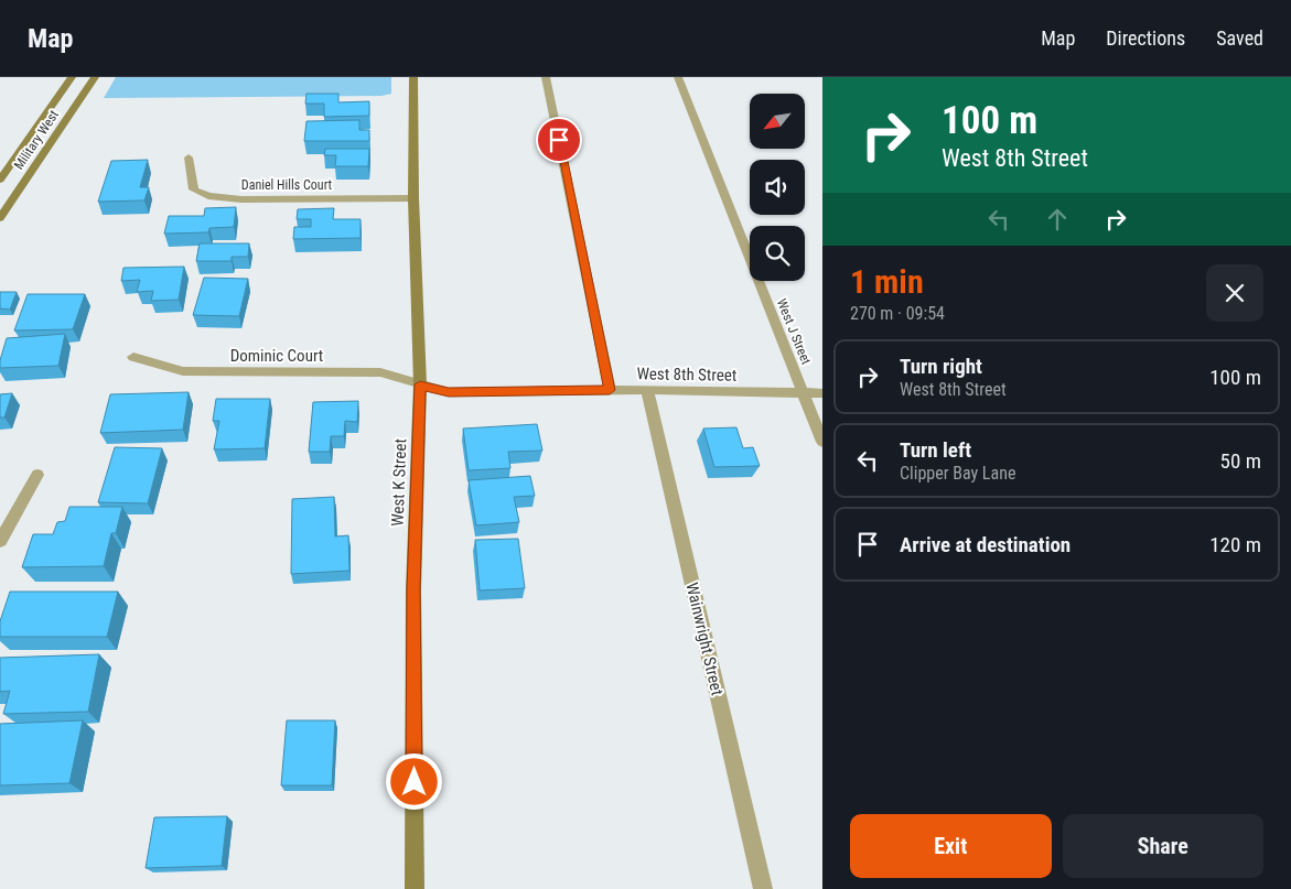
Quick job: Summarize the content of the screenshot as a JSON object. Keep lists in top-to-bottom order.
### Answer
{
  "streets": {
    "street": [
      "Military West",
      "Daniel Hills Court",
      "West J Street",
      "Dominic Court",
      "West 8th Street",
      "West K Street",
      "Wainwright Street"
    ]
  },
  "crossings": [
    ["Daniel Hills Court", "West K Street"],
    ["West J Street", "West 8th Street"],
    ["Dominic Court", "West 8th Street"],
    ["Dominic Court", "West K Street"],
    ["West 8th Street", "West K Street"],
    ["West 8th Street", "Wainwright Street"]
  ],
  "north": "bottom left",
  "page": {
    "header": "Map",
    "nav": ["Map", "Directions", "Saved"],
    "turn": ["100 m", "West 8th Street"],
    "heading": ["1 min", "270 m · 09:54"],
    "list": [
      {
        "name": "Turn right",
        "note": "West 8th Street",
        "value": "100 m"
      },
      {
        "name": "Turn left",
        "note": "Clipper Bay Lane",
        "value": "50 m"
      },
      {
        "name": "Arrive at destination",
        "value": "120 m"
      }
    ],
    "buttons": ["Exit", "Share"]
  }
}
